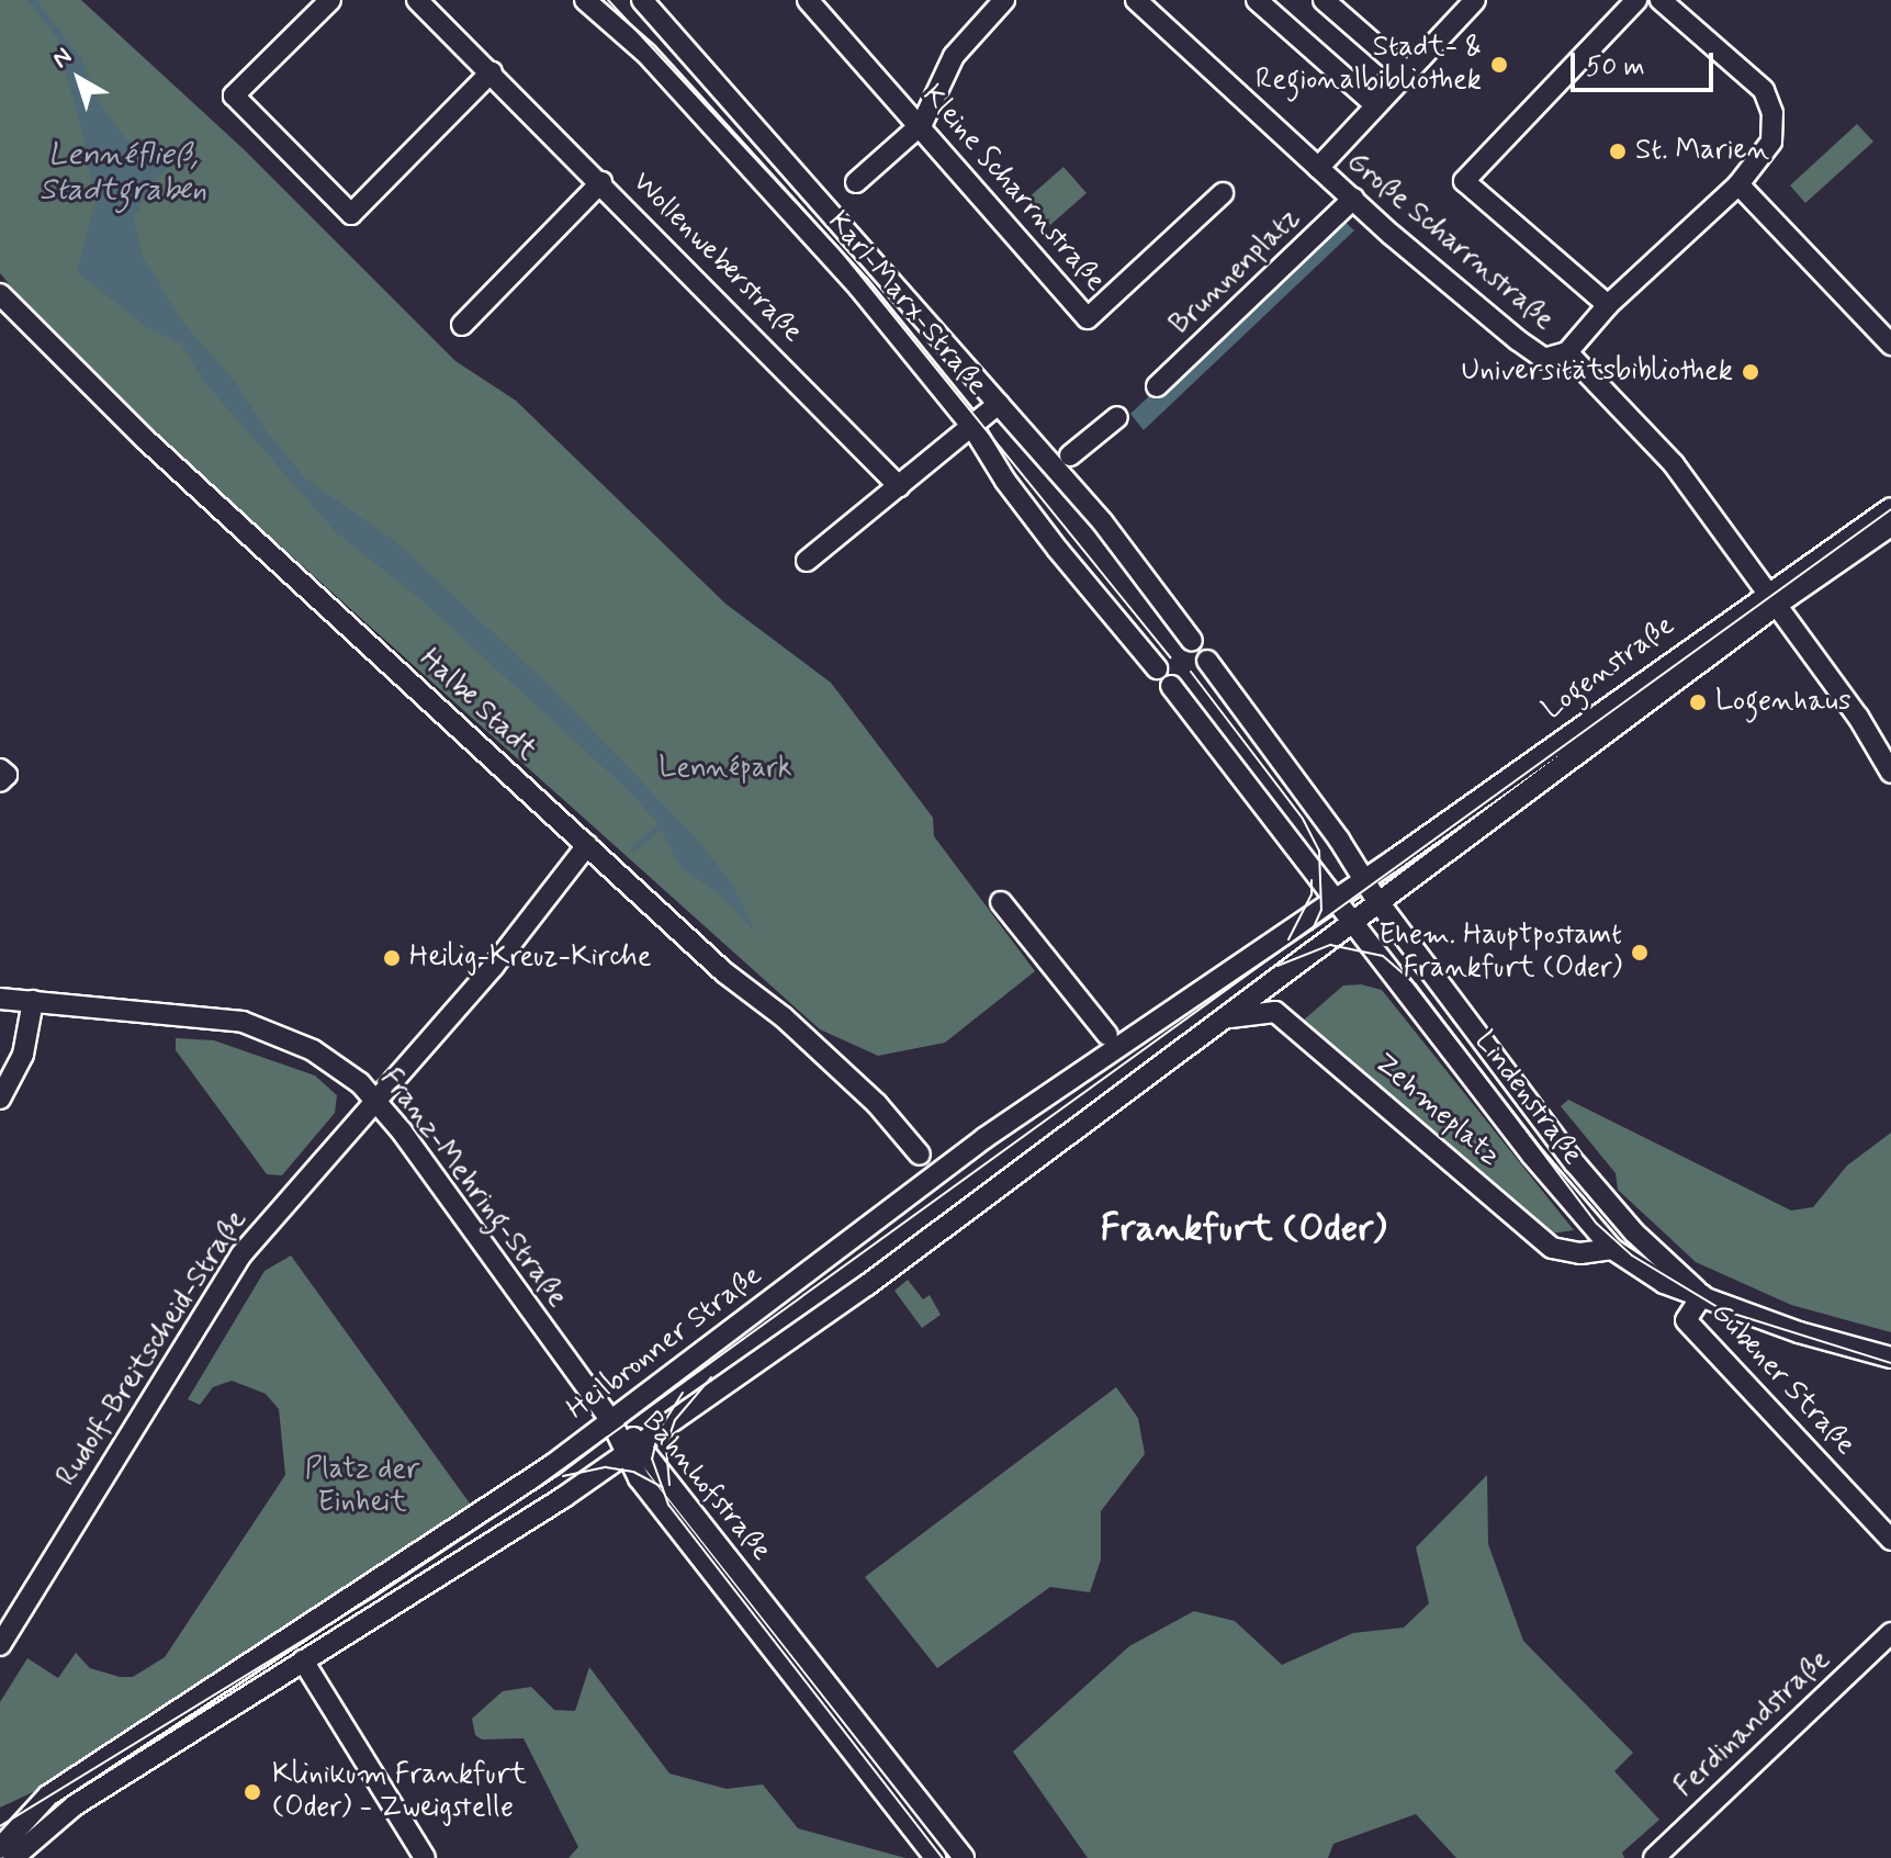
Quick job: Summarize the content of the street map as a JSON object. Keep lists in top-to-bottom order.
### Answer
{
  "streets": {
    "street": [
      "Kleine Scharrnstraße",
      "Große Scharrnstraße",
      "Wollenweberstraße",
      "Brunnenplatz",
      "Karl-Marx-Straße",
      "Logenstraße",
      "Halbe Stadt",
      "Lindenstraße",
      "Zehmeplatz",
      "Franz-Mehring-Straße",
      "Heilbronner Straße",
      "Rudolf-Breitscheid-Straße",
      "Gubener Straße",
      "Bahnhofstraße",
      "Ferdinandstraße"
    ]
  },
  "crossings": [
    ["Große Scharrnstraße", "Brunnenplatz"],
    ["Große Scharrnstraße", "Logenstraße"],
    ["Logenstraße", "Lindenstraße"],
    ["Logenstraße", "Heilbronner Straße"],
    ["Halbe Stadt", "Rudolf-Breitscheid-Straße"],
    ["Lindenstraße", "Zehmeplatz"],
    ["Lindenstraße", "Heilbronner Straße"],
    ["Lindenstraße", "Gubener Straße"],
    ["Franz-Mehring-Straße", "Heilbronner Straße"],
    ["Franz-Mehring-Straße", "Rudolf-Breitscheid-Straße"],
    ["Franz-Mehring-Straße", "Bahnhofstraße"],
    ["Heilbronner Straße", "Bahnhofstraße"]
  ],
  "districts": ["Frankfurt (Oder)"],
  "water": ["Lennéfließ, Stadtgraben"],
  "parks": ["Lennépark", "Platz der Einheit"],
  "places": [
    "Stadt- & Regionalbibliothek",
    "St. Marien",
    "Universitätsbibliothek",
    "Logenhaus",
    "Ehem. Hauptpostamt Frankfurt (Oder)",
    "Heilig-Kreuz-Kirche",
    "Klinikum Frankfurt (Oder) - Zweigstelle"
  ],
  "scale_bar": "50 m",
  "north": "top left"
}
